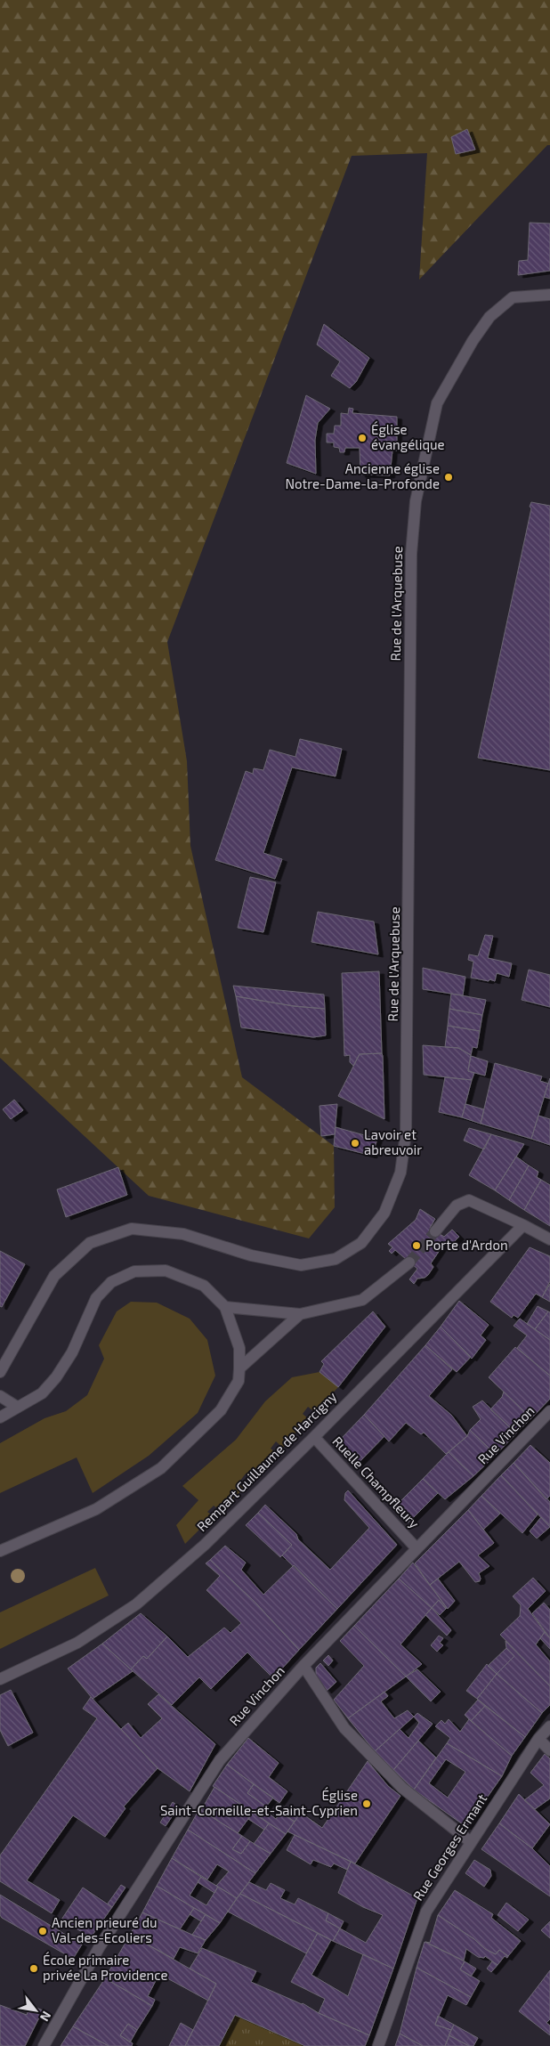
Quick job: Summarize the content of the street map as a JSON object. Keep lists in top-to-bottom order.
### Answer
{
  "streets": {
    "street": [
      "Rue de l'Arquebuse",
      "Rue Vinchon",
      "Rempart Guillaume de Harcigny",
      "Ruelle Champfleury",
      "Rue Georges Ermant"
    ]
  },
  "crossings": [
    ["Rue Vinchon", "Ruelle Champfleury"],
    ["Rempart Guillaume de Harcigny", "Ruelle Champfleury"]
  ],
  "places": [
    "Église évangélique",
    "Ancienne église Notre-Dame-la-Profonde",
    "Lavoir et abreuvoir",
    "Porte d'Ardon",
    "Église Saint-Corneille-et-Saint-Cyprien",
    "Ancien prieuré du Val-des-Ecoliers",
    "École primaire privée La Providence"
  ],
  "north": "bottom right"
}
